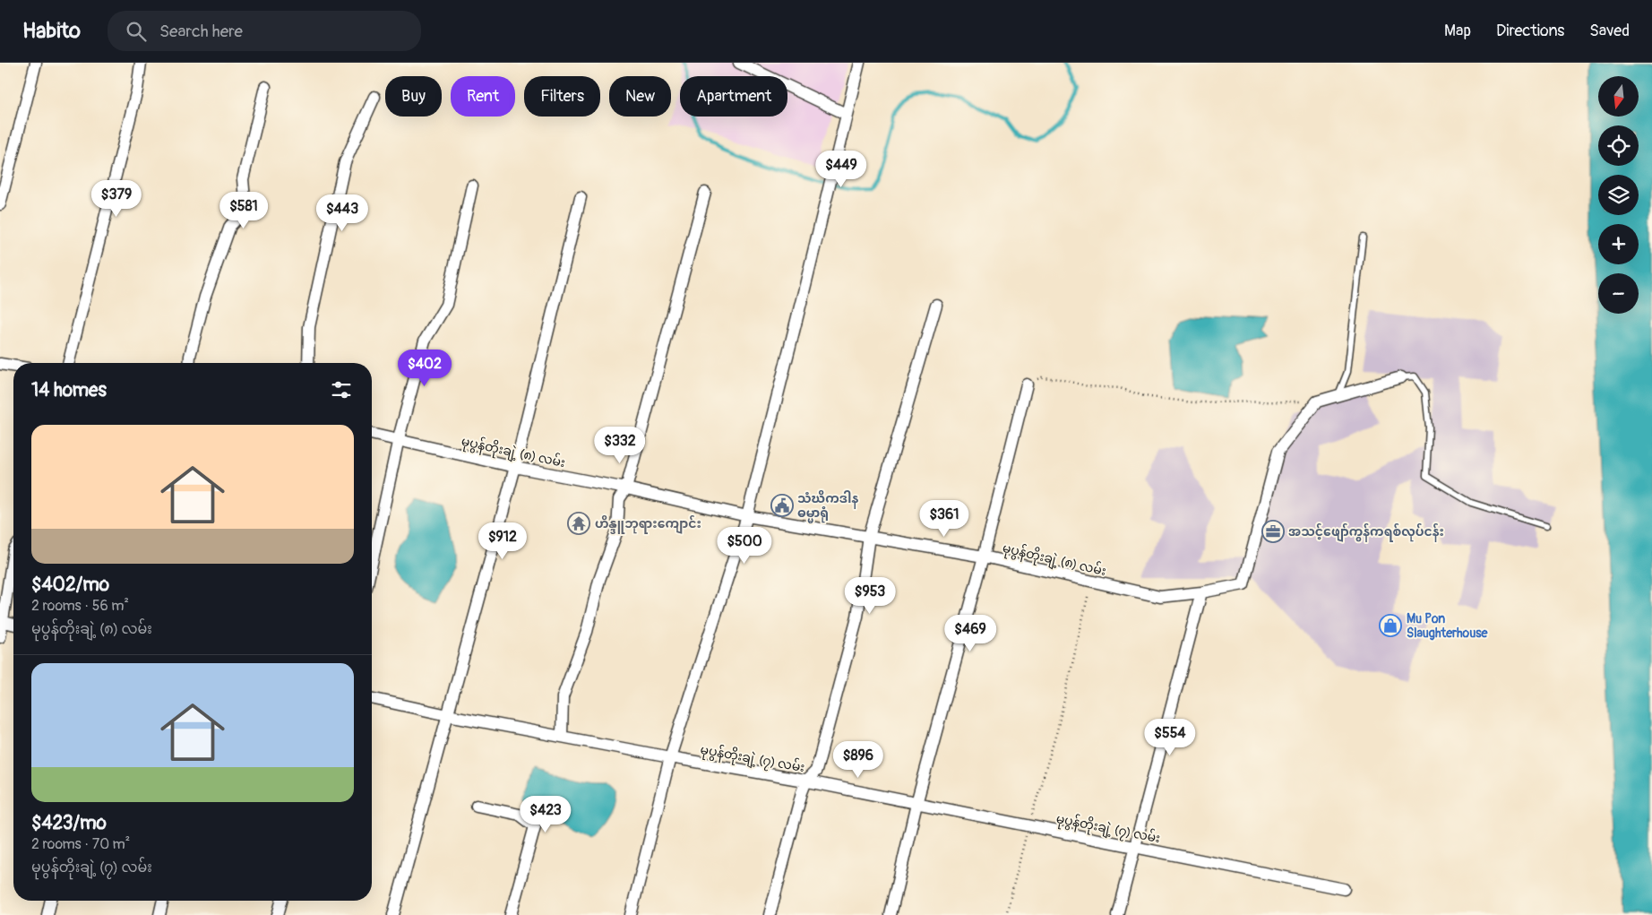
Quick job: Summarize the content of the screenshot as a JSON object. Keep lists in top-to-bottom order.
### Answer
{
  "streets": {
    "street": ["မုပွန်တိုးချဲ့ (၈) လမ်း", "မုပွန်တိုးချဲ့ (၇) လမ်း"]
  },
  "places": {
    "public building": ["သံဃိကဒါန ဓမ္မာရုံ"],
    "temple": ["ဟိန္ဒူဘုရားကျောင်း"],
    "office": ["အသင့်ဖျော်ကွန်ကရစ်လုပ်ငန်း"],
    "shop": ["Mu Pon Slaughterhouse"]
  },
  "north": "bottom",
  "page": {
    "header": "Habito",
    "search": "Search here",
    "nav": ["Map", "Directions", "Saved"],
    "map_buttons": ["+", "−"],
    "chip": [
      "Buy",
      "Rent",
      "Filters",
      "New",
      "Apartment"
    ],
    "price": [
      "$449",
      "$379",
      "$581",
      "$443",
      "$402",
      "$332",
      "$361",
      "$912",
      "$500",
      "$953",
      "$469",
      "$554",
      "$896",
      "$423"
    ],
    "heading": "14 homes",
    "list": [
      {
        "name": "$402/mo",
        "note": "2 rooms · 56 m² · မုပွန်တိုးချဲ့ (၈) လမ်း"
      },
      {
        "name": "$423/mo",
        "note": "2 rooms · 70 m² · မုပွန်တိုးချဲ့ (၇) လမ်း"
      }
    ]
  }
}
